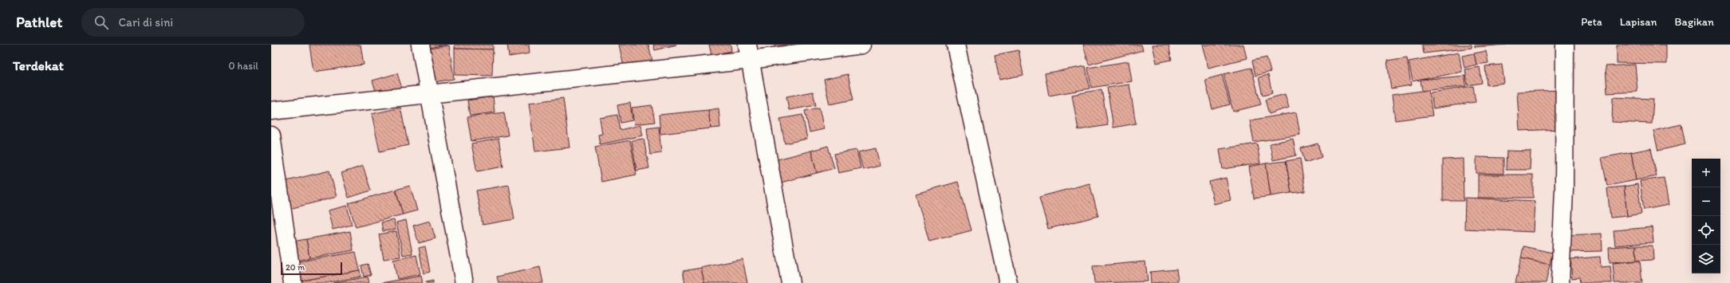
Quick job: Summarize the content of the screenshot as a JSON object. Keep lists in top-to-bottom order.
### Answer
{
  "scale_bar": "20 m",
  "page": {
    "header": "Pathlet",
    "search": "Cari di sini",
    "nav": ["Peta", "Lapisan", "Bagikan"],
    "heading": ["Terdekat", "0 hasil"],
    "map_buttons": ["+", "−"],
    "scale": "20 m"
  }
}
